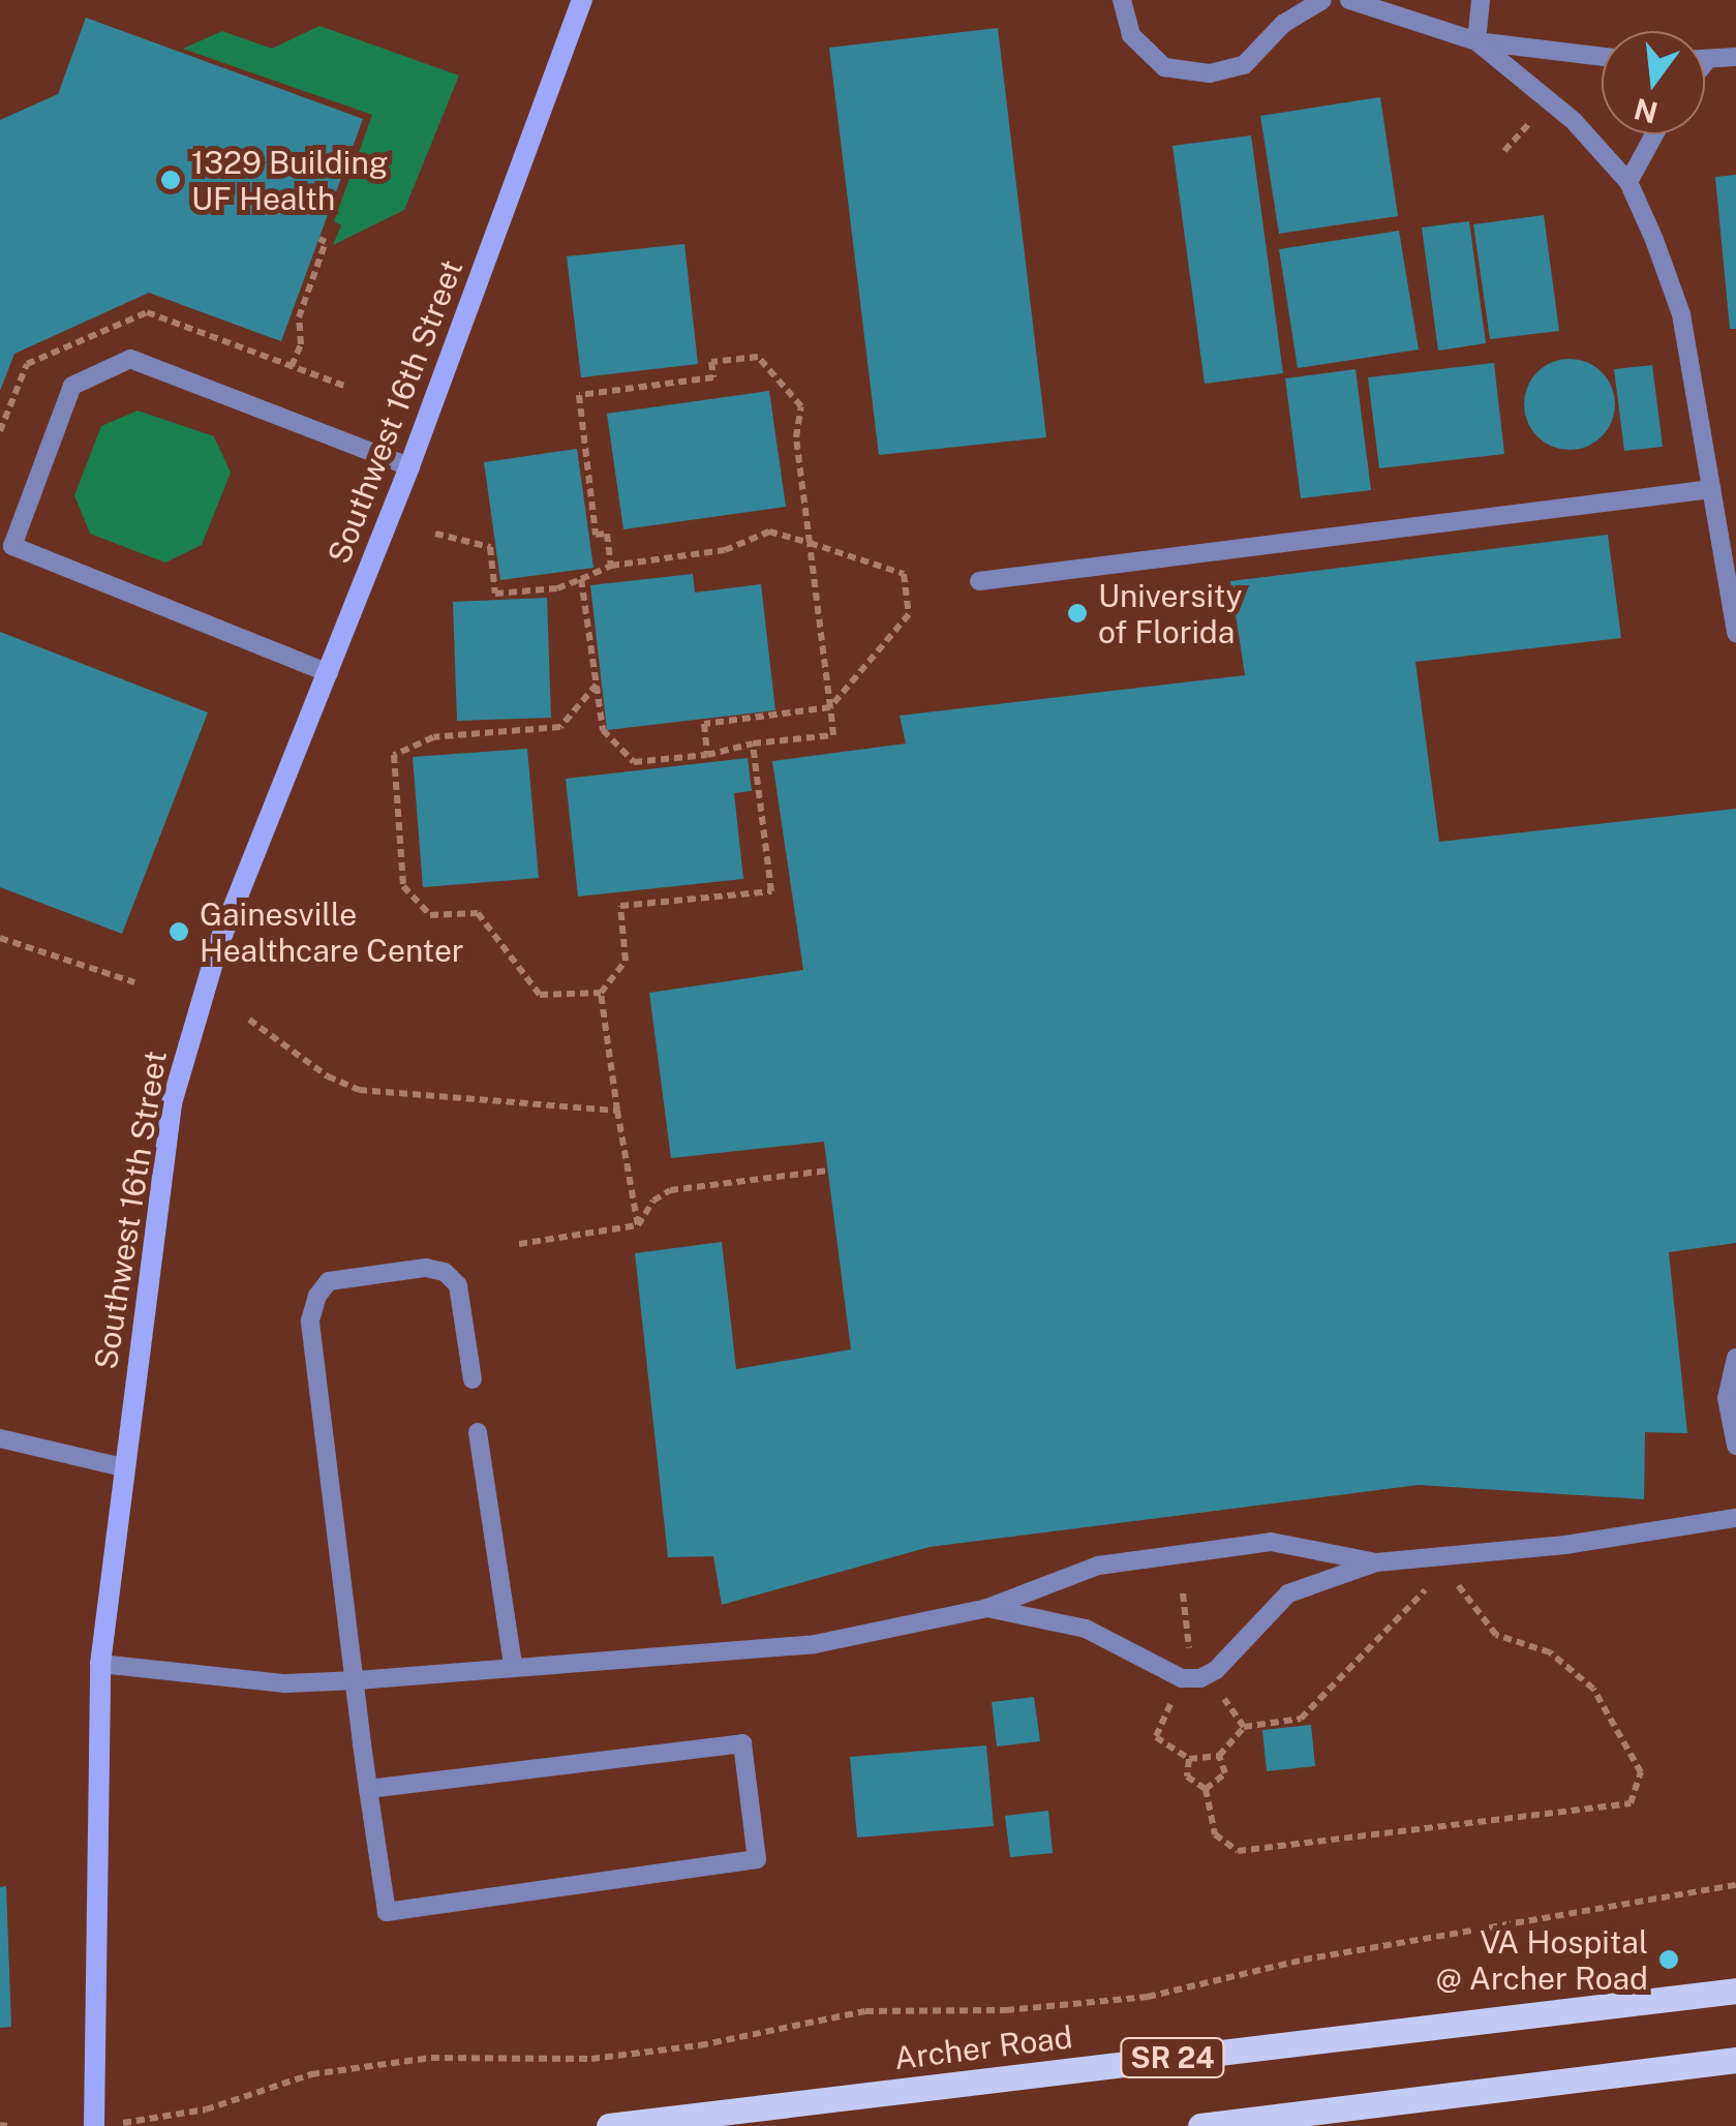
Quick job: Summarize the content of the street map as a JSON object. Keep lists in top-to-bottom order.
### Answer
{
  "streets": {
    "main road": ["Archer Road", "SR 24"],
    "street": ["Southwest 16th Street"]
  },
  "places": [
    "1329 Building UF Health",
    "University of Florida",
    "Gainesville Healthcare Center",
    "VA Hospital @ Archer Road"
  ],
  "north": "bottom"
}
